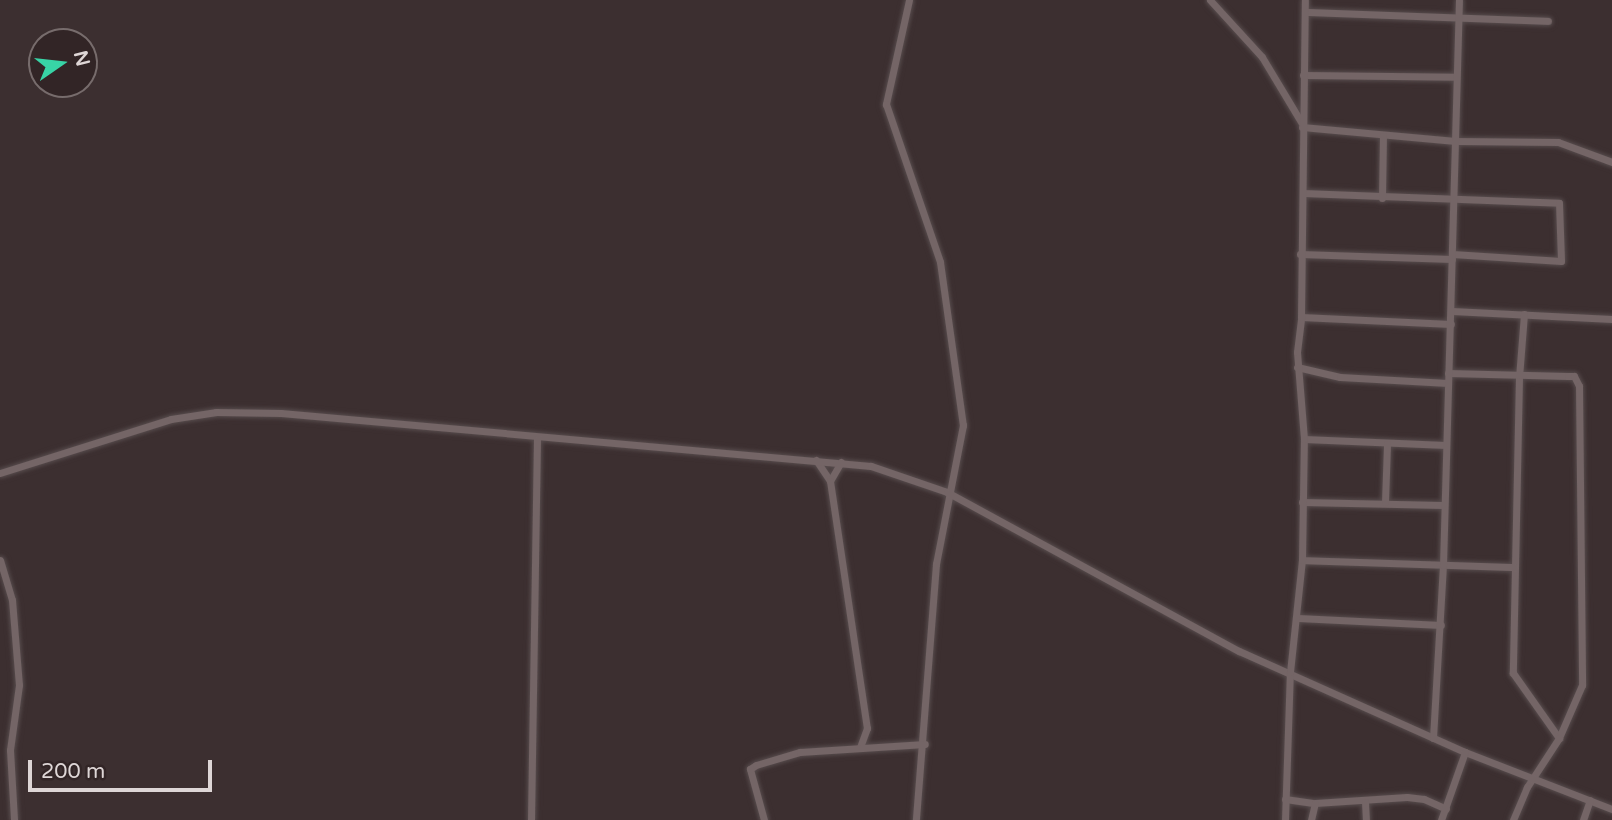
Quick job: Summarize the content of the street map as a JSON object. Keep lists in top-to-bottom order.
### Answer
{
  "scale_bar": "200 m",
  "north": "right"
}
